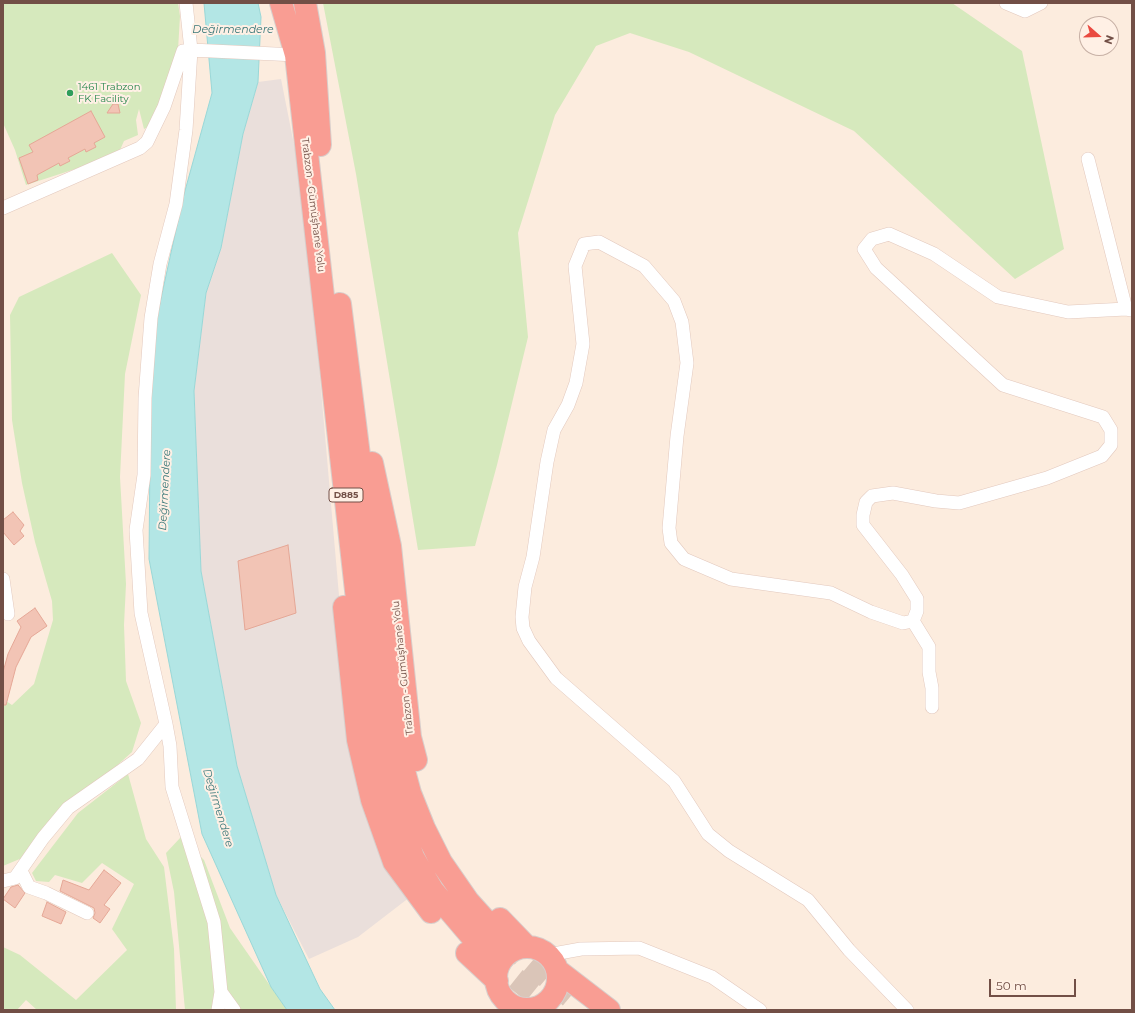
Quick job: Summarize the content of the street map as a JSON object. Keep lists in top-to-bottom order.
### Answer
{
  "streets": {
    "highway": ["Trabzon - Gümüşhane Yolu", "D885"]
  },
  "water": ["Değirmendere"],
  "places": ["1461 Trabzon FK Facility"],
  "scale_bar": "50 m",
  "north": "right"
}
